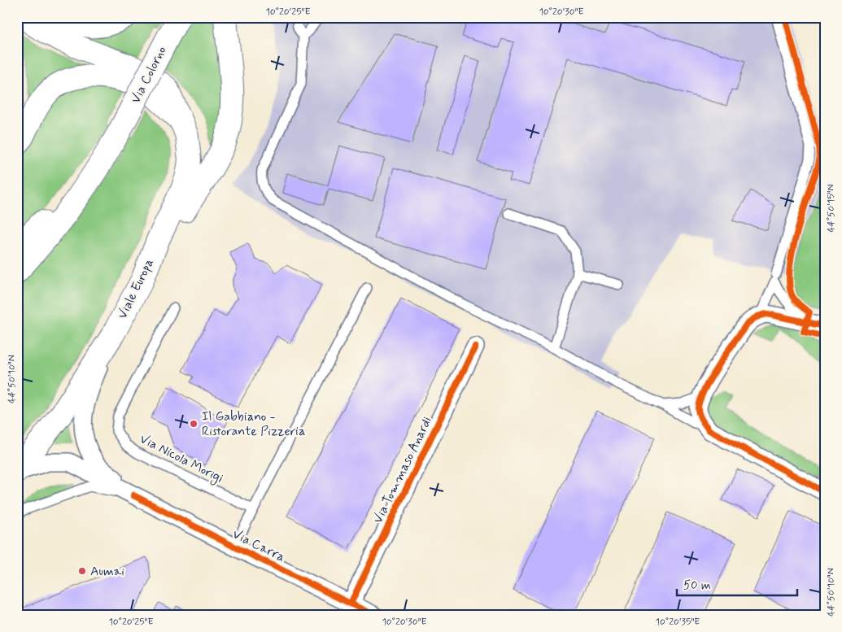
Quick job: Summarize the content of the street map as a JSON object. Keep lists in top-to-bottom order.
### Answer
{
  "streets": {
    "main road": ["Via Colorno", "Viale Europa"],
    "street": ["Via Tommaso Anardi", "Via Carra"],
    "lane": ["Via Nicola Morigi"]
  },
  "crossings": [
    ["Viale Europa", "Via Carra"],
    ["Via Tommaso Anardi", "Via Carra"]
  ],
  "places": ["Il Gabbiano - Ristorante Pizzeria", "Aumai"],
  "scale_bar": "50 m",
  "coordinates": [
    "10°20'25\"E",
    "10°20'30\"E",
    "44°50'15\"N",
    "44°50'10\"N",
    "10°20'35\"E"
  ]
}
